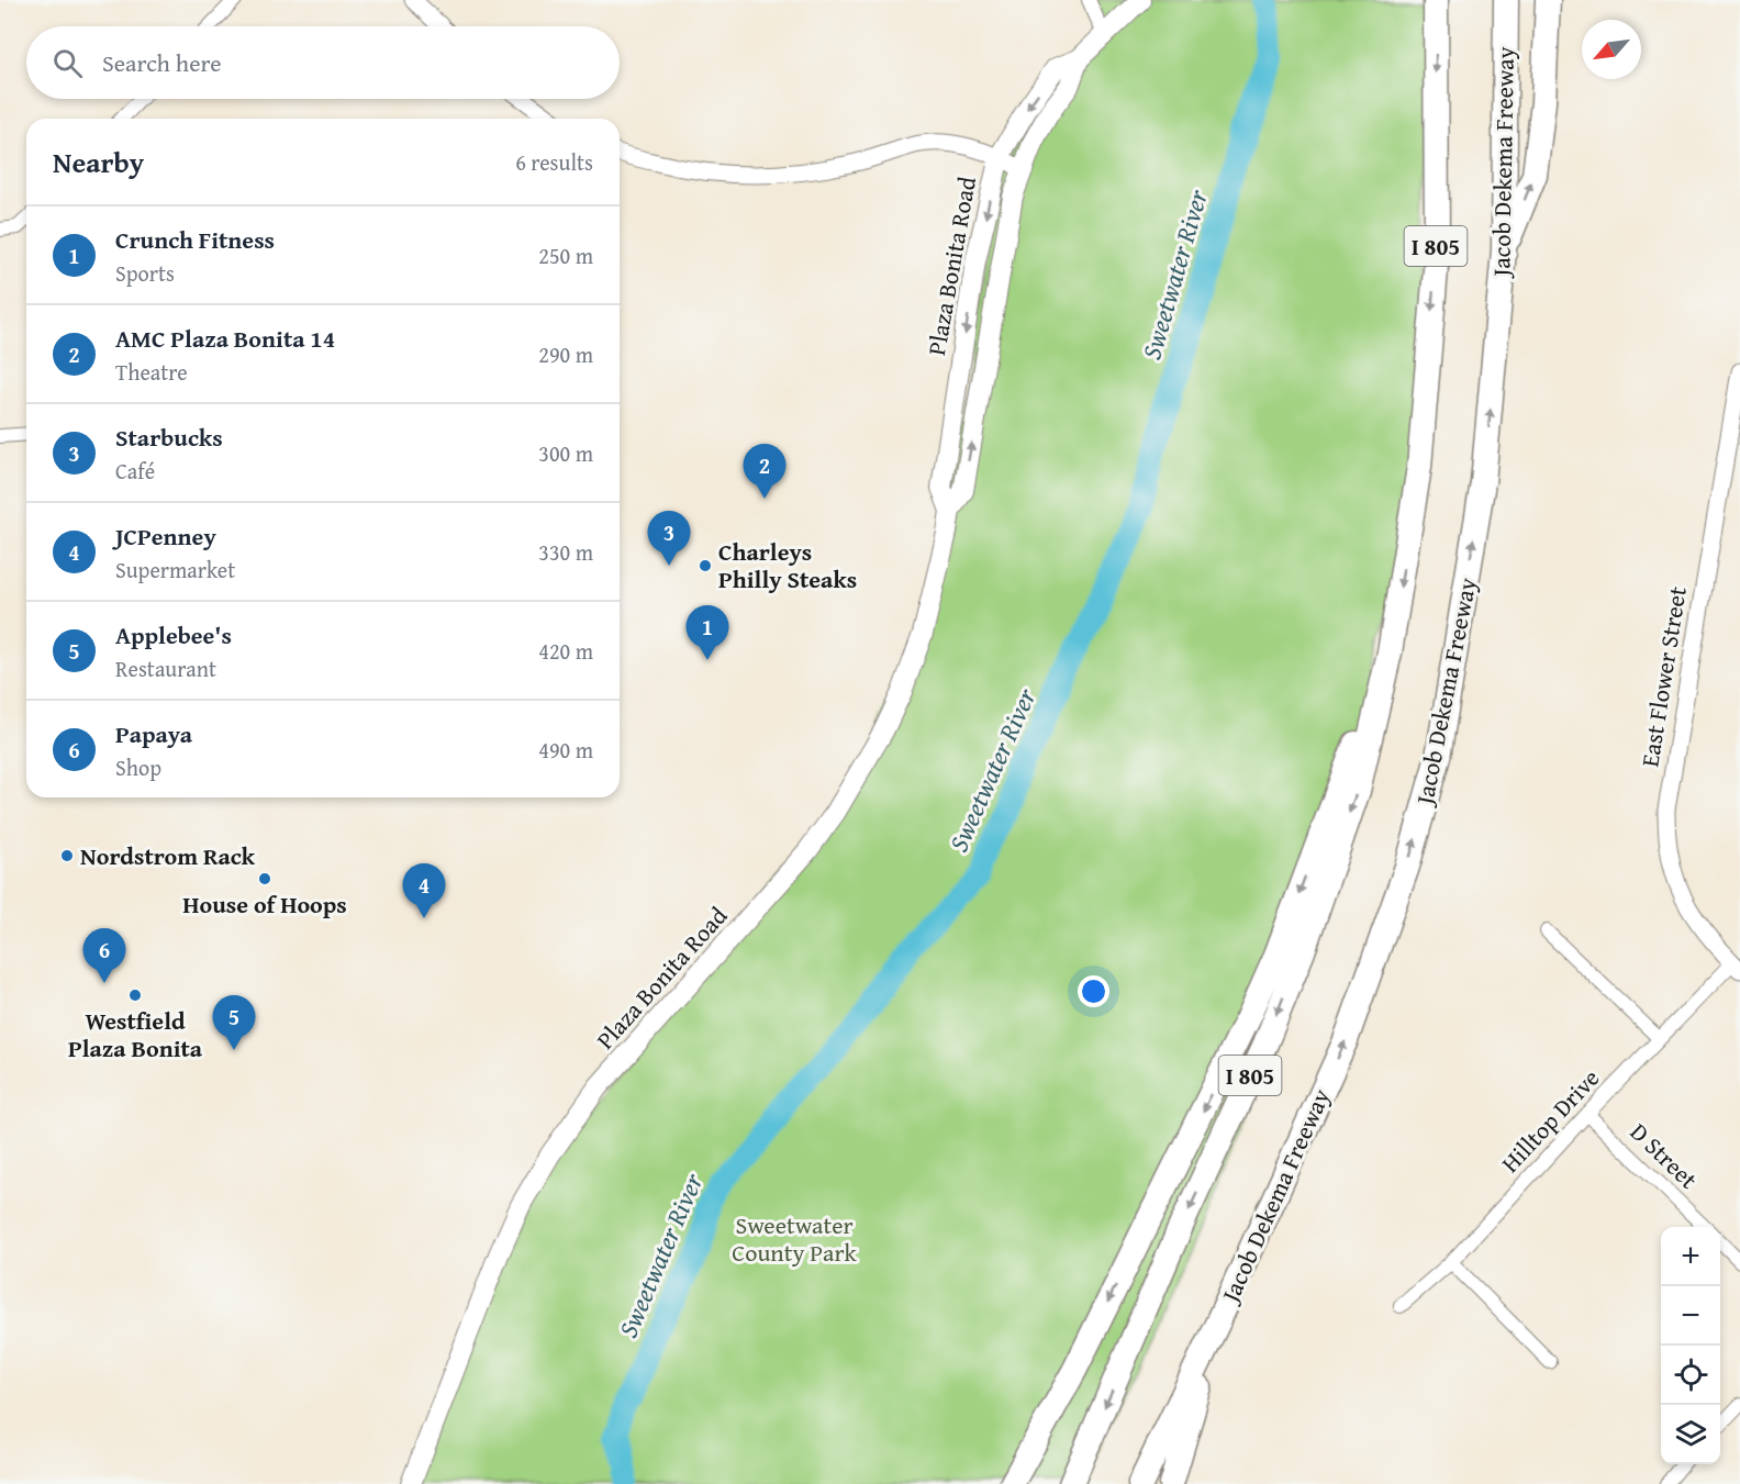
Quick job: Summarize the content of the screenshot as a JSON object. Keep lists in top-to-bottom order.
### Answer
{
  "streets": {
    "highway": ["Jacob Dekema Freeway", "I 805"],
    "main road": ["Plaza Bonita Road"],
    "street": ["East Flower Street", "Hilltop Drive", "D Street"]
  },
  "crossings": [
    ["East Flower Street", "Hilltop Drive"],
    ["Hilltop Drive", "D Street"]
  ],
  "water": ["Sweetwater River"],
  "parks": ["Sweetwater County Park"],
  "places": [
    "Charleys Philly Steaks",
    "Nordstrom Rack",
    "House of Hoops",
    "Westfield Plaza Bonita"
  ],
  "north": "bottom left",
  "page": {
    "search": "Search here",
    "heading": ["Nearby", "6 results"],
    "list": [
      {
        "mark": "1",
        "name": "Crunch Fitness",
        "note": "Sports",
        "value": "250 m"
      },
      {
        "mark": "2",
        "name": "AMC Plaza Bonita 14",
        "note": "Theatre",
        "value": "290 m"
      },
      {
        "mark": "3",
        "name": "Starbucks",
        "note": "Café",
        "value": "300 m"
      },
      {
        "mark": "4",
        "name": "JCPenney",
        "note": "Supermarket",
        "value": "330 m"
      },
      {
        "mark": "5",
        "name": "Applebee's",
        "note": "Restaurant",
        "value": "420 m"
      },
      {
        "mark": "6",
        "name": "Papaya",
        "note": "Shop",
        "value": "490 m"
      }
    ],
    "pins": [
      "2",
      "3",
      "1",
      "4",
      "6",
      "5"
    ],
    "map_buttons": ["+", "−"]
  }
}
